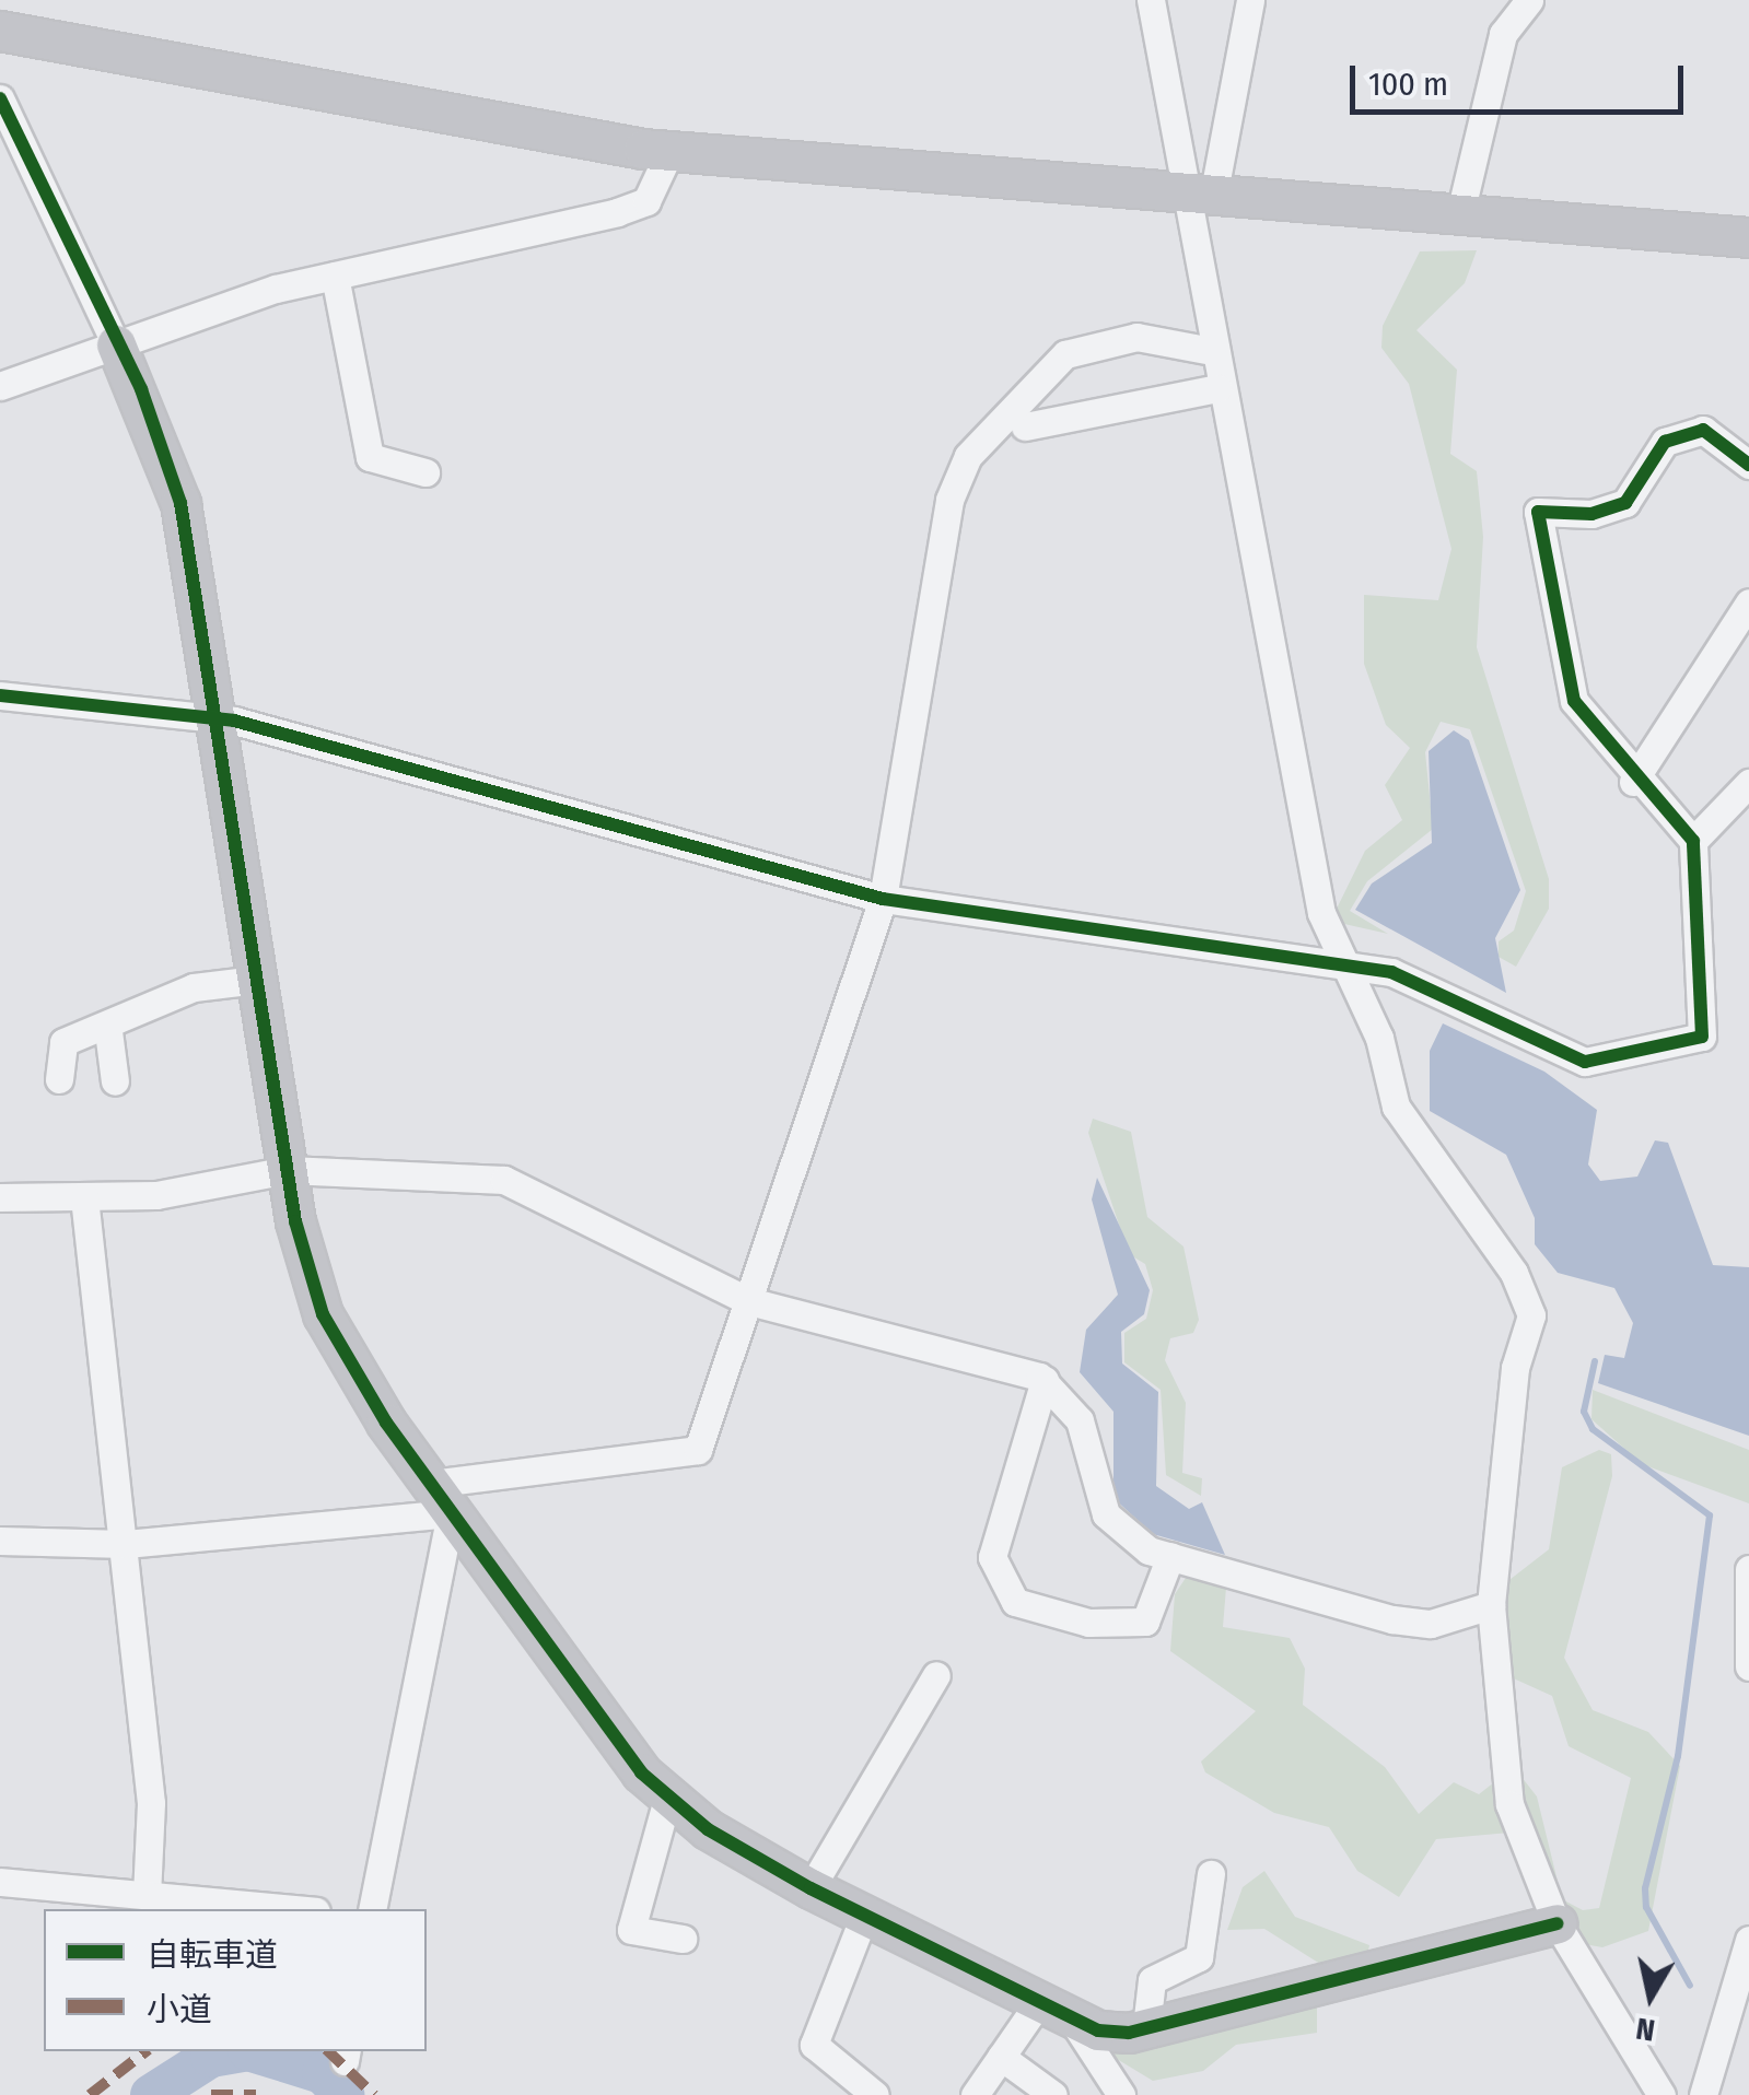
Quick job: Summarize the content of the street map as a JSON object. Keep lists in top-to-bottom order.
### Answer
{
  "legend": ["自転車道", "小道"],
  "scale_bar": "100 m",
  "north": "bottom"
}
